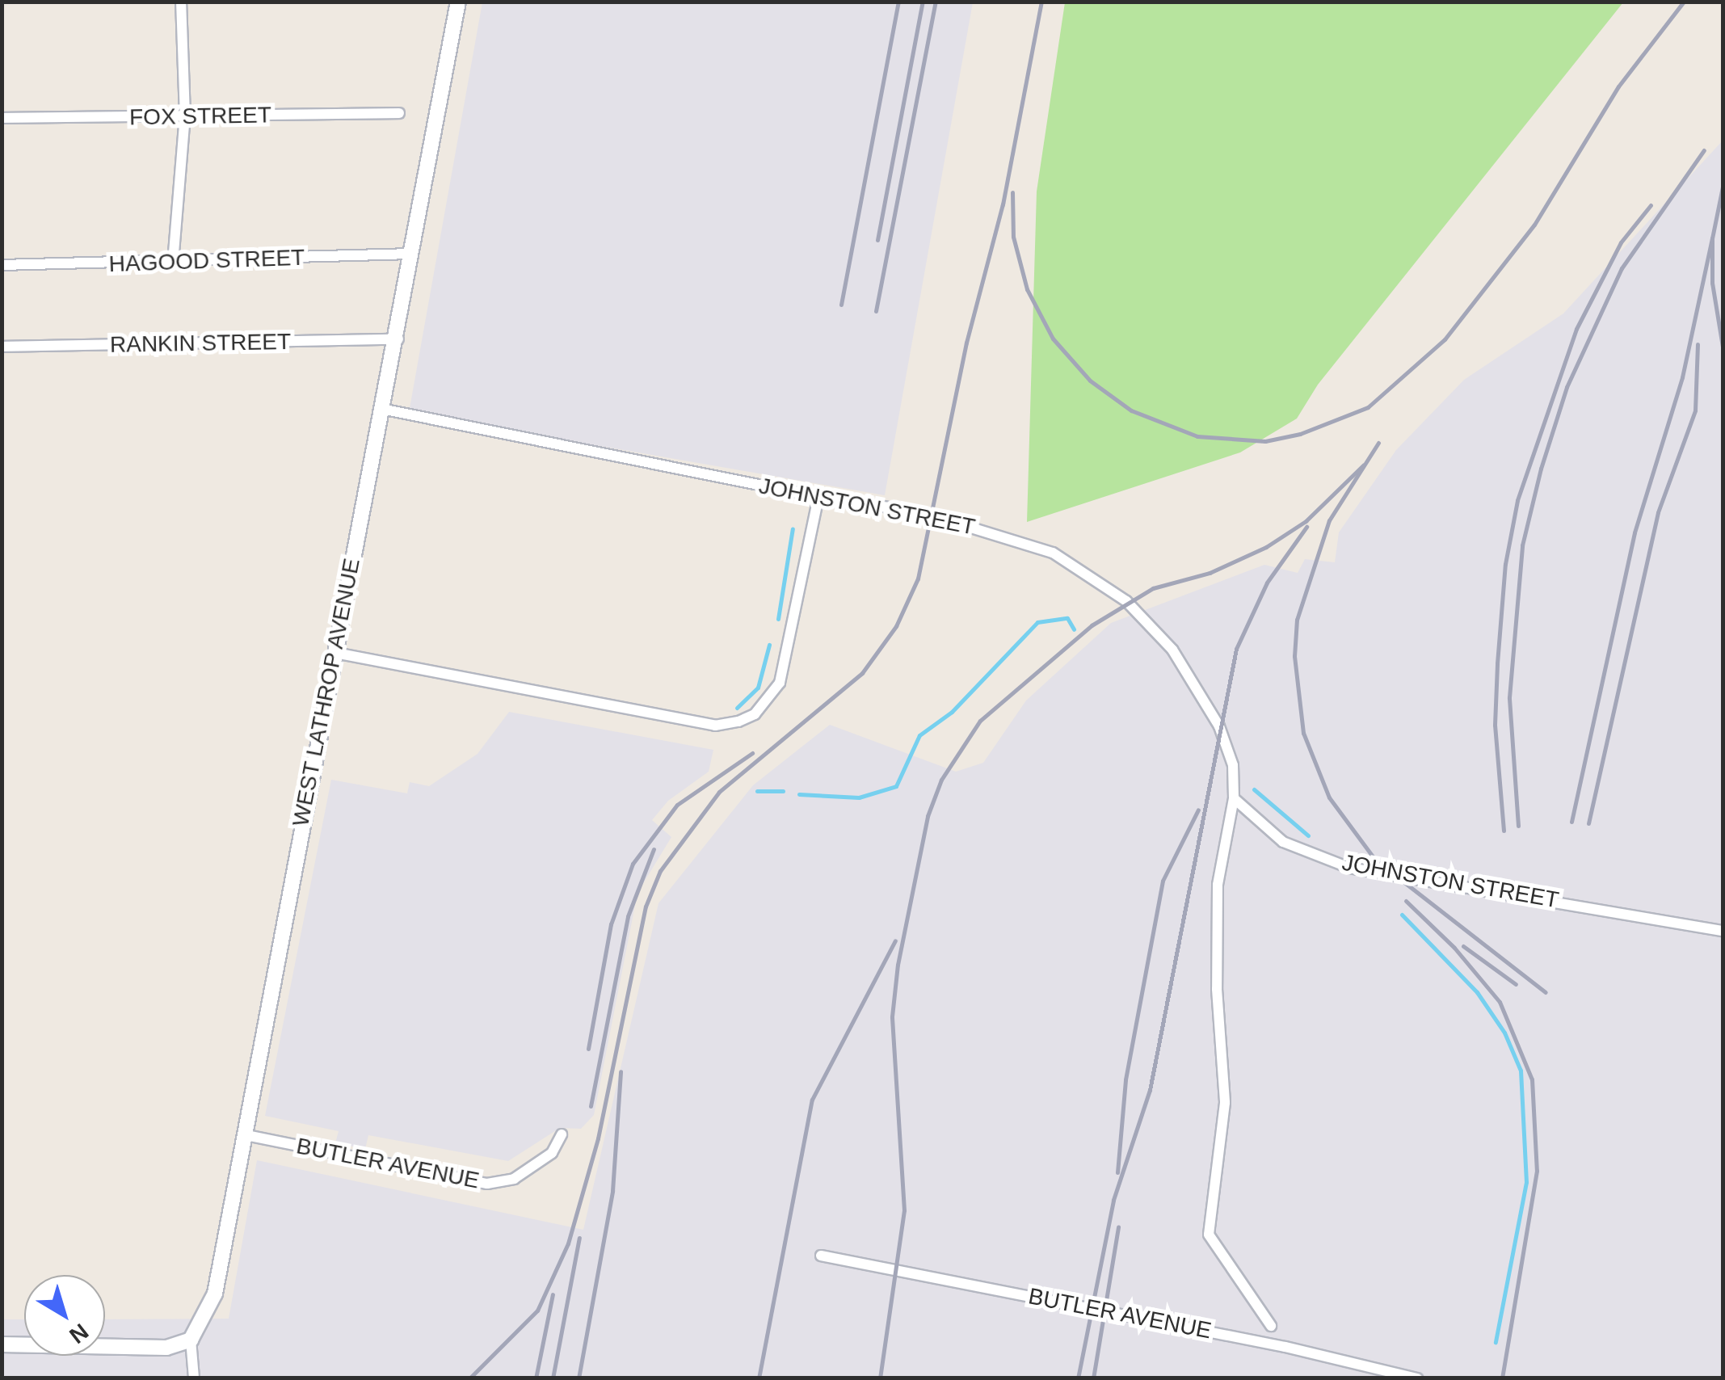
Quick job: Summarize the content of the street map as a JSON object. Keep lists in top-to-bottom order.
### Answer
{
  "streets": {
    "street": [
      "FOX STREET",
      "HAGOOD STREET",
      "RANKIN STREET",
      "JOHNSTON STREET",
      "WEST LATHROP AVENUE",
      "BUTLER AVENUE"
    ]
  },
  "crossings": [
    ["HAGOOD STREET", "WEST LATHROP AVENUE"],
    ["RANKIN STREET", "WEST LATHROP AVENUE"],
    ["JOHNSTON STREET", "WEST LATHROP AVENUE"],
    ["WEST LATHROP AVENUE", "BUTLER AVENUE"]
  ],
  "north": "bottom right"
}
